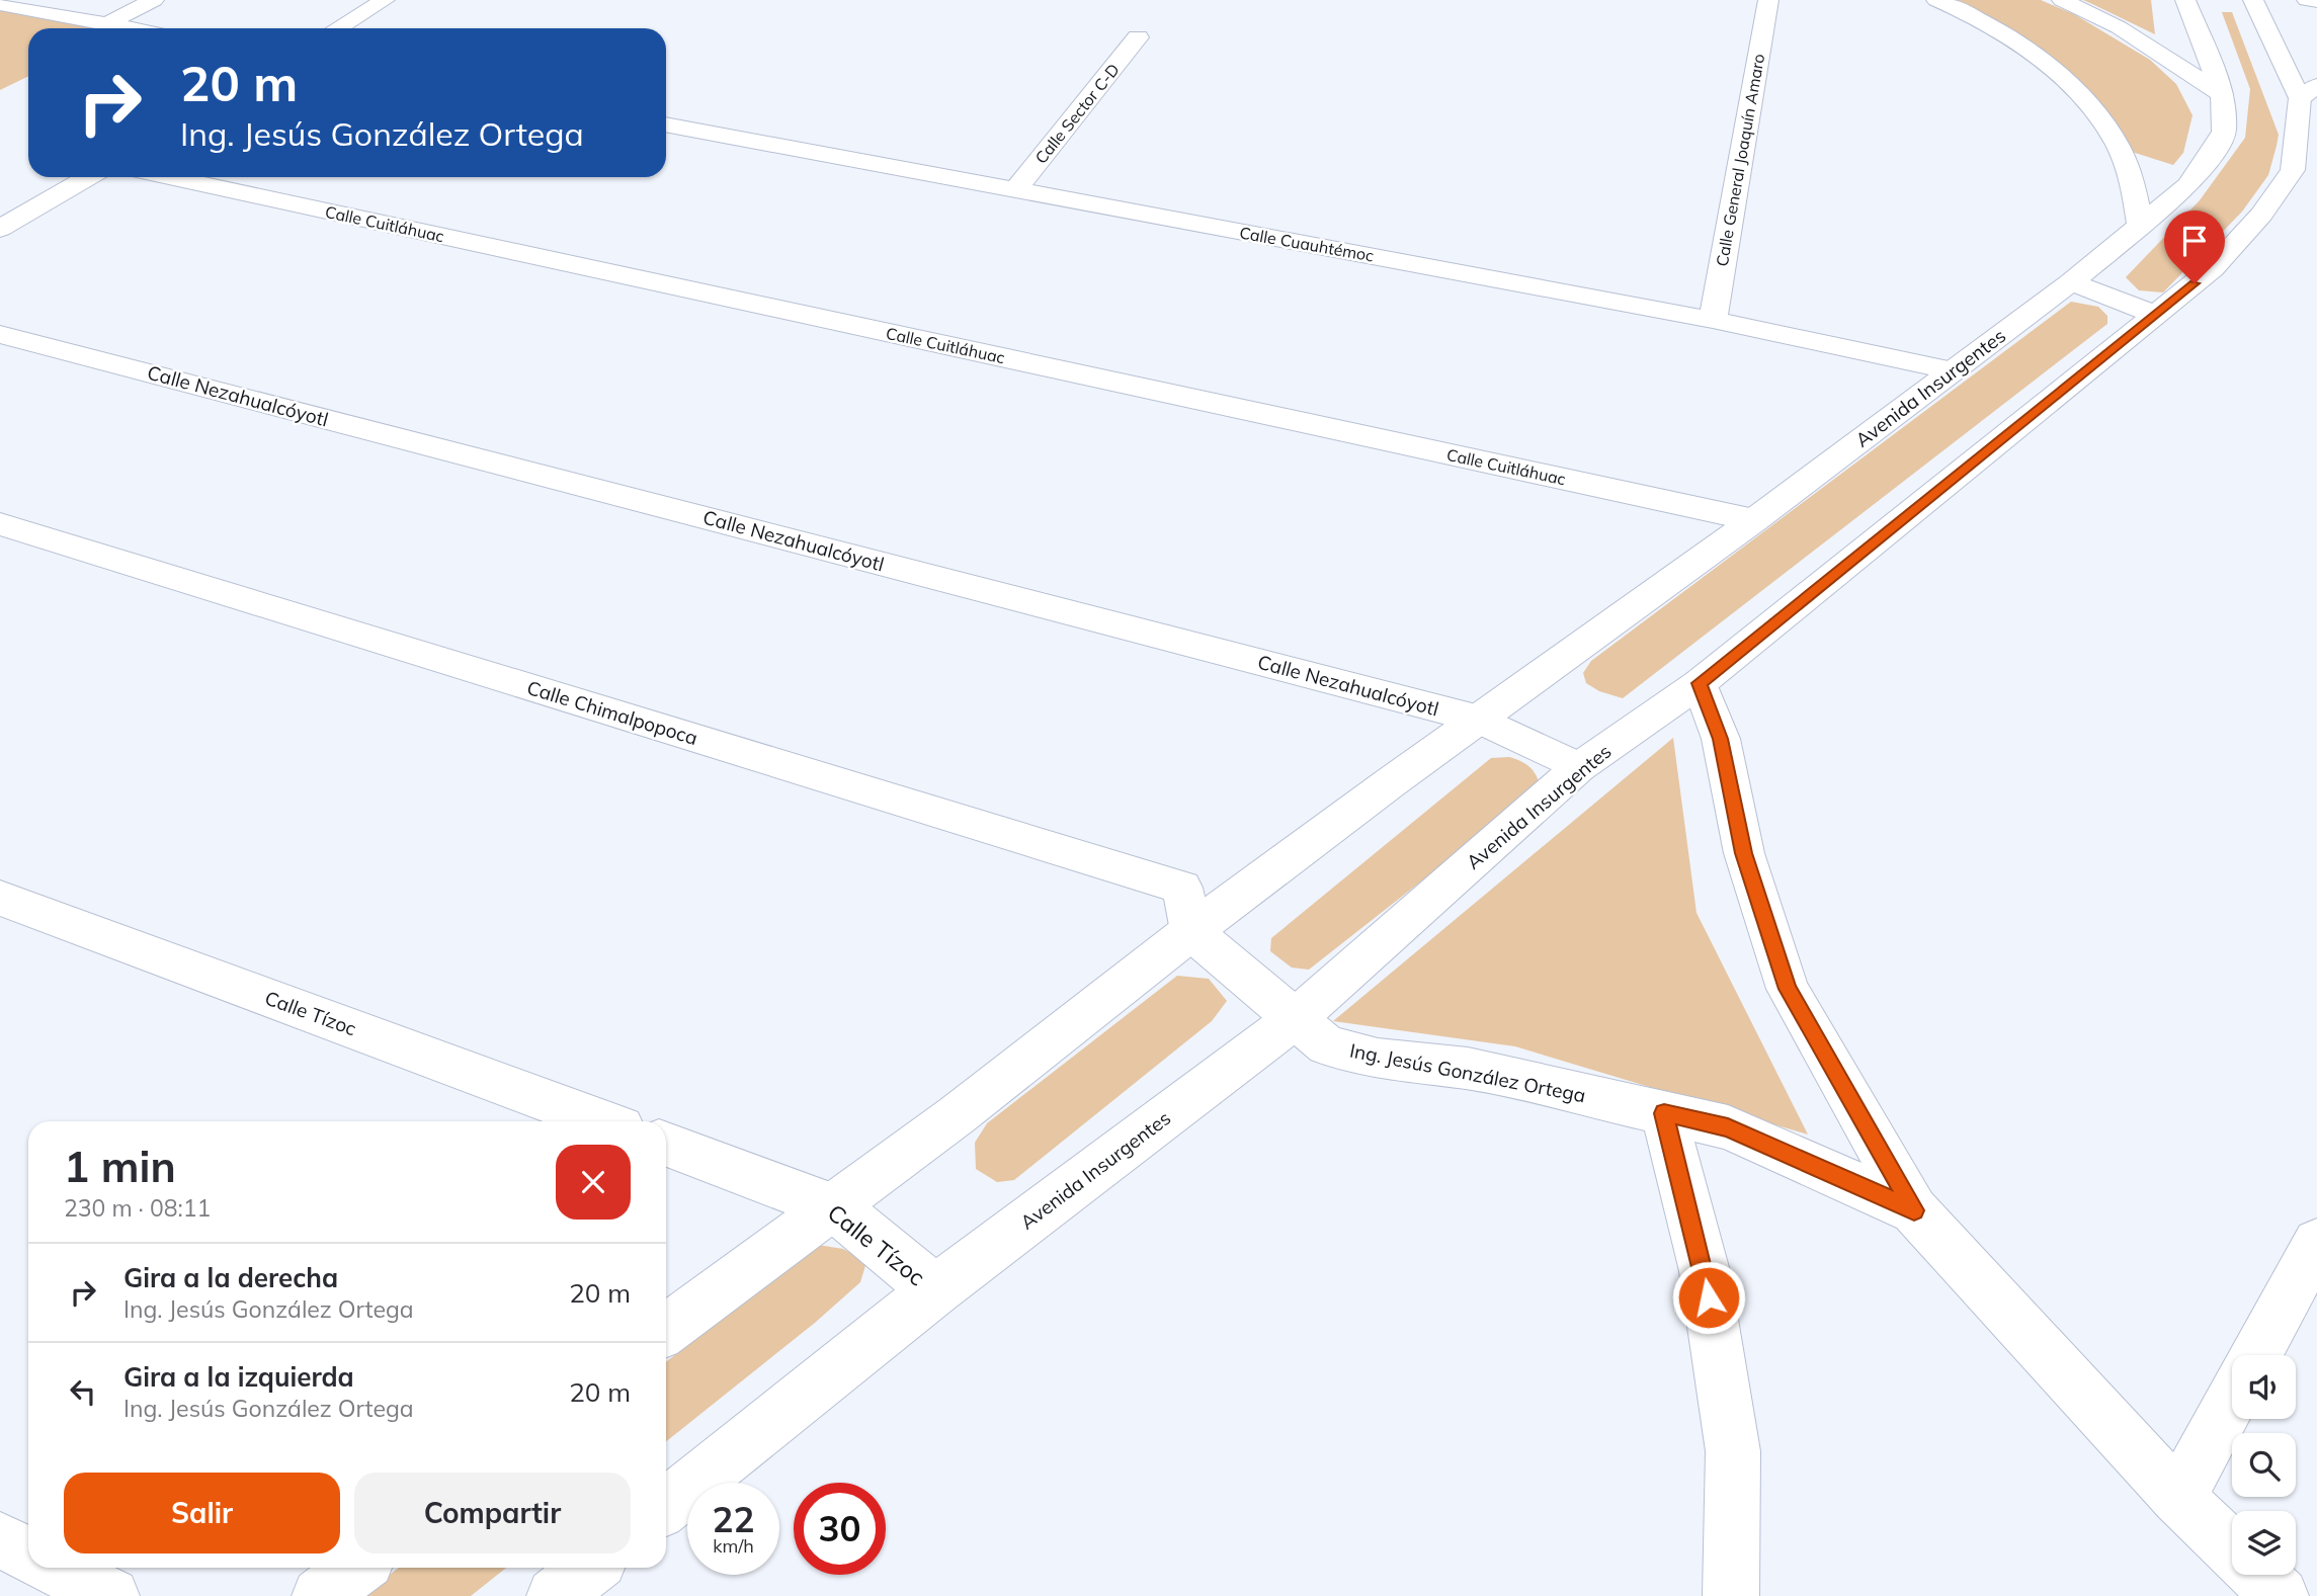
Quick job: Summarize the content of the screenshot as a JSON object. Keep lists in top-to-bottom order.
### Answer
{
  "streets": {
    "street": [
      "Calle Sector C-D",
      "Calle General Joaquín Amaro",
      "Calle Cuitláhuac",
      "Calle Cuauhtémoc",
      "Avenida Insurgentes",
      "Calle Nezahualcóyotl",
      "Calle Chimalpopoca",
      "Calle Tízoc",
      "Ing. Jesús González Ortega"
    ]
  },
  "crossings": [
    ["Calle Sector C-D", "Calle Cuauhtémoc"],
    ["Calle General Joaquín Amaro", "Calle Cuauhtémoc"],
    ["Calle Cuitláhuac", "Avenida Insurgentes"],
    ["Calle Cuauhtémoc", "Avenida Insurgentes"],
    ["Avenida Insurgentes", "Calle Nezahualcóyotl"],
    ["Avenida Insurgentes", "Calle Chimalpopoca"],
    ["Avenida Insurgentes", "Calle Tízoc"],
    ["Avenida Insurgentes", "Ing. Jesús González Ortega"],
    ["Calle Chimalpopoca", "Ing. Jesús González Ortega"]
  ],
  "page": {
    "turn": ["20 m", "Ing. Jesús González Ortega"],
    "heading": ["1 min", "230 m · 08:11"],
    "list": [
      {
        "name": "Gira a la derecha",
        "note": "Ing. Jesús González Ortega",
        "value": "20 m"
      },
      {
        "name": "Gira a la izquierda",
        "note": "Ing. Jesús González Ortega",
        "value": "20 m"
      }
    ],
    "buttons": ["Salir", "Compartir"],
    "speed": "22 km/h",
    "limit": "30"
  }
}
